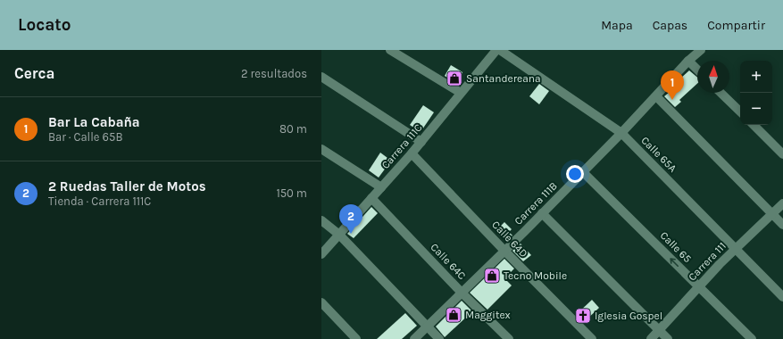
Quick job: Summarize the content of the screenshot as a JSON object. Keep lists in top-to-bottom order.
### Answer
{
  "streets": {
    "street": [
      "Carrera 111C",
      "Calle 65A",
      "Carrera 111B",
      "Calle 64D",
      "Calle 65",
      "Calle 64C",
      "Carrera 111"
    ]
  },
  "crossings": [
    ["Carrera 111C", "Calle 64D"],
    ["Carrera 111C", "Calle 64C"],
    ["Calle 65A", "Carrera 111B"],
    ["Calle 65A", "Carrera 111"],
    ["Carrera 111B", "Calle 64D"],
    ["Carrera 111B", "Calle 65"],
    ["Carrera 111B", "Calle 64C"],
    ["Calle 65", "Carrera 111"]
  ],
  "places": {
    "shop": ["Santandereana", "Tecno Mobile", "Maggitex"],
    "church": ["Iglesia Gospel"]
  },
  "north": "top",
  "page": {
    "header": "Locato",
    "nav": ["Mapa", "Capas", "Compartir"],
    "heading": ["Cerca", "2 resultados"],
    "map_buttons": ["+", "−"],
    "pins": ["1", "2"],
    "list": [
      {
        "mark": "1",
        "name": "Bar La Cabaña",
        "note": "Bar · Calle 65B",
        "value": "80 m"
      },
      {
        "mark": "2",
        "name": "2 Ruedas Taller de Motos",
        "note": "Tienda · Carrera 111C",
        "value": "150 m"
      }
    ]
  }
}
